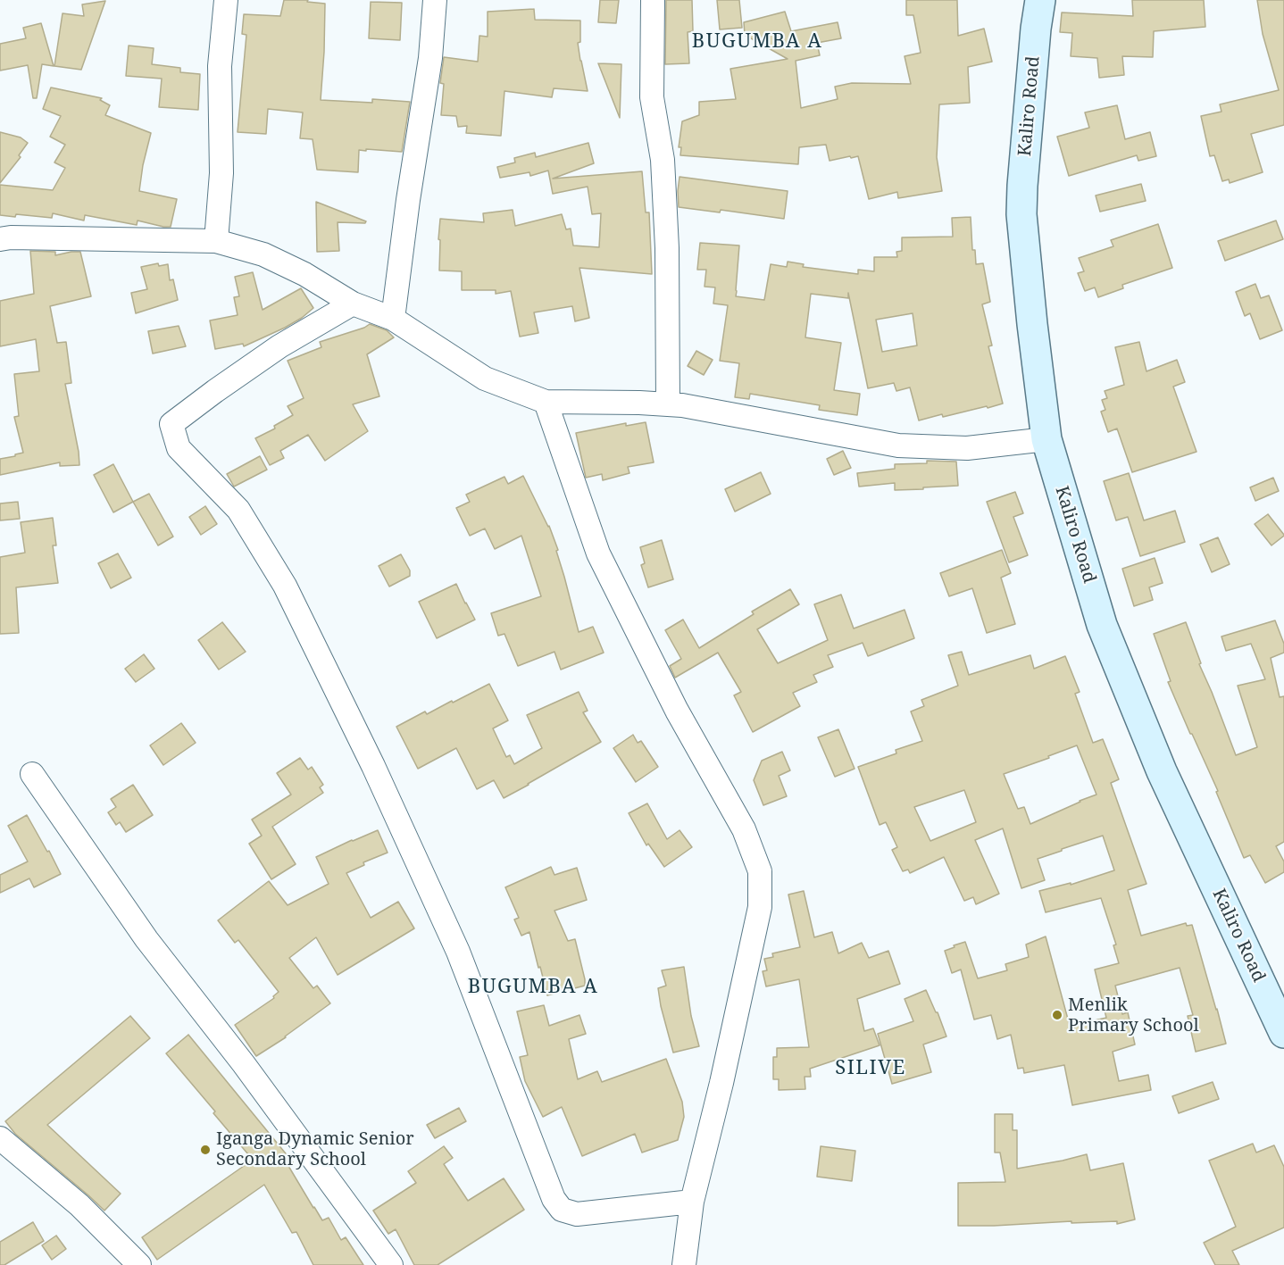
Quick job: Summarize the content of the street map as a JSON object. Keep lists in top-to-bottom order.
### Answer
{
  "streets": {
    "main road": ["Kaliro Road"]
  },
  "districts": ["BUGUMBA A", "BUGUMBA A", "SILIVE"],
  "places": ["Menlik Primary School", "Iganga Dynamic Senior Secondary School"]
}
